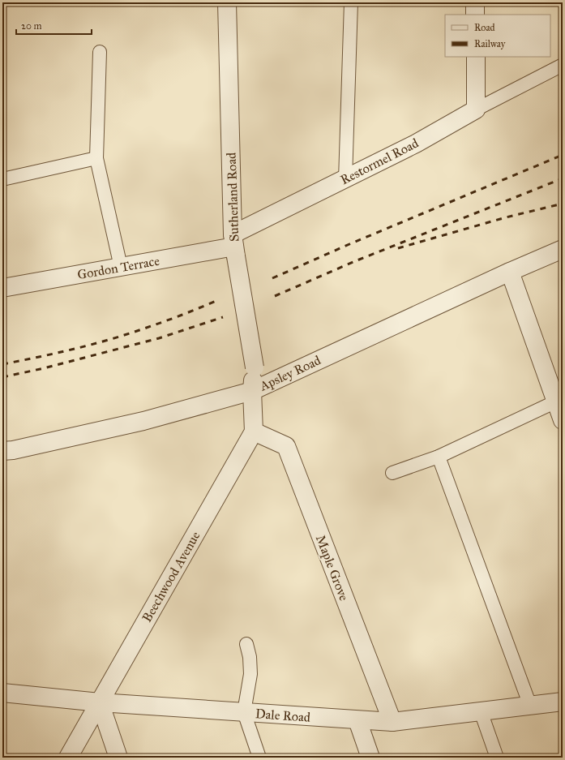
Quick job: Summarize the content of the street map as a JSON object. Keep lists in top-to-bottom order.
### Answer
{
  "streets": {
    "street": [
      "Restormel Road",
      "Sutherland Road",
      "Gordon Terrace",
      "Apsley Road",
      "Maple Grove",
      "Beechwood Avenue",
      "Dale Road"
    ]
  },
  "crossings": [
    ["Restormel Road", "Sutherland Road"],
    ["Restormel Road", "Gordon Terrace"],
    ["Sutherland Road", "Gordon Terrace"],
    ["Sutherland Road", "Apsley Road"],
    ["Maple Grove", "Beechwood Avenue"],
    ["Maple Grove", "Dale Road"],
    ["Beechwood Avenue", "Dale Road"]
  ],
  "legend": ["Road", "Railway"],
  "scale_bar": "20 m"
}
